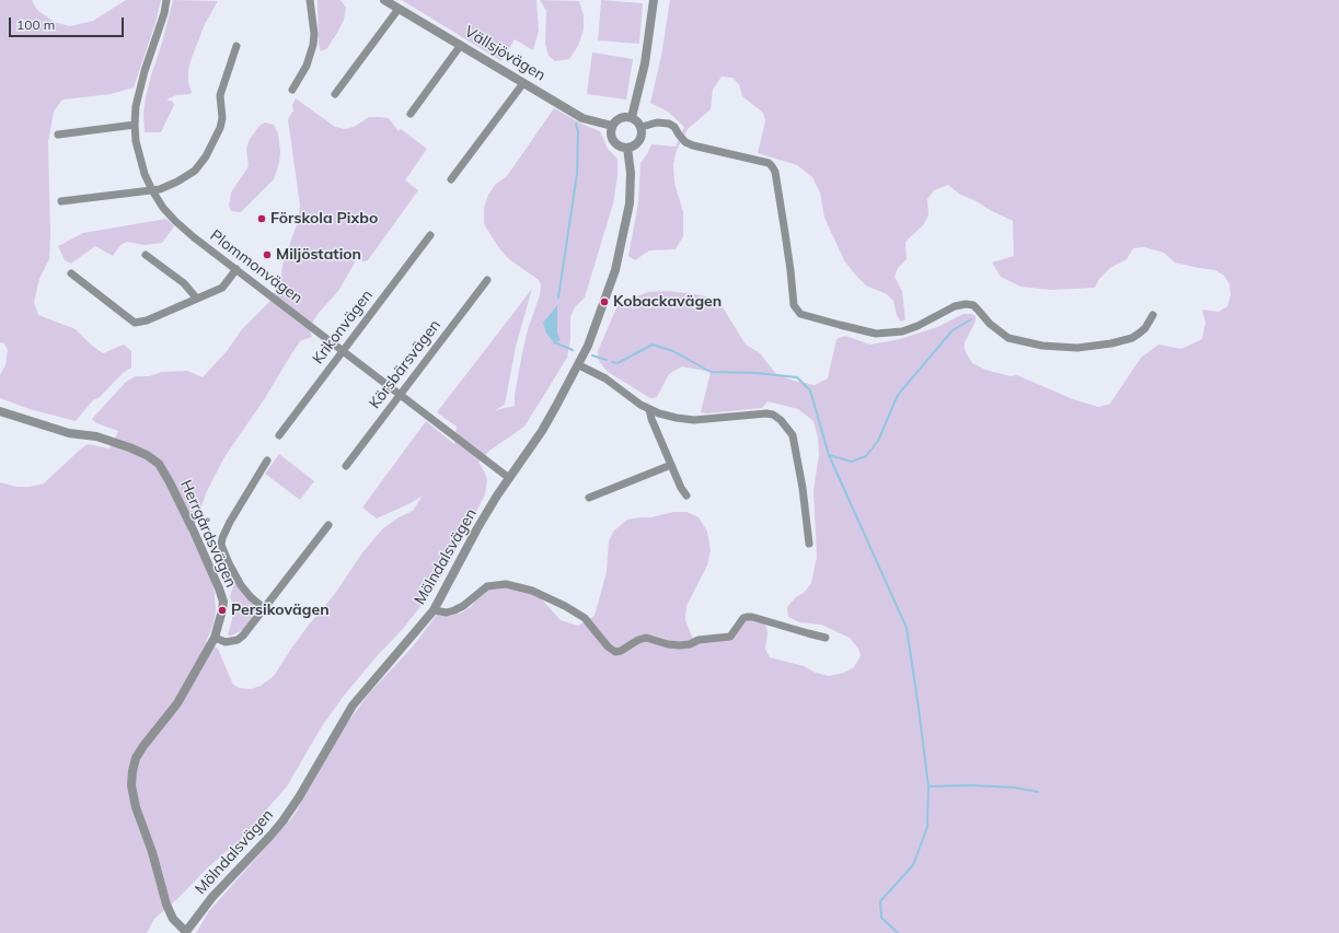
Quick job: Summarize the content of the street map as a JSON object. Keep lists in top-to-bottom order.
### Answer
{
  "streets": {
    "street": [
      "Vällsjövägen",
      "Plommonvägen",
      "Krikonvägen",
      "Körsbärsvägen",
      "Herrgårdsvägen",
      "Mölndalsvägen"
    ]
  },
  "crossings": [
    ["Vällsjövägen", "Mölndalsvägen"],
    ["Plommonvägen", "Krikonvägen"],
    ["Plommonvägen", "Körsbärsvägen"],
    ["Plommonvägen", "Mölndalsvägen"],
    ["Herrgårdsvägen", "Mölndalsvägen"]
  ],
  "places": [
    "Förskola Pixbo",
    "Miljöstation",
    "Kobackavägen",
    "Persikovägen"
  ],
  "scale_bar": "100 m"
}
